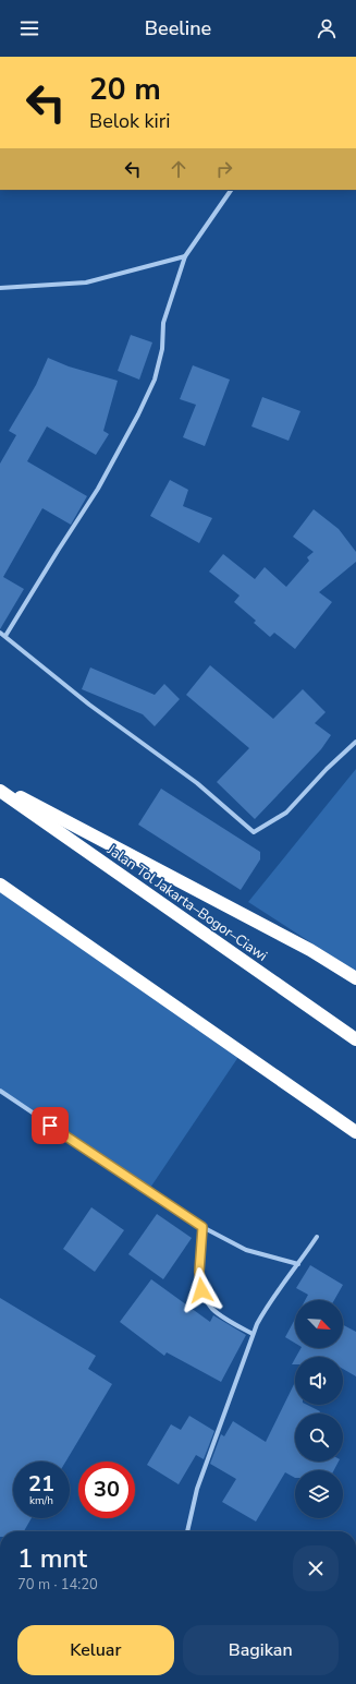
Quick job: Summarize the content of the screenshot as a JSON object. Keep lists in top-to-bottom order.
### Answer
{
  "streets": {
    "highway": ["Jalan Tol Jakarta–Bogor–Ciawi"]
  },
  "north": "bottom right",
  "page": {
    "header": "Beeline",
    "turn": ["20 m", "Belok kiri"],
    "speed": "21 km/h",
    "limit": "30",
    "heading": ["1 mnt", "70 m · 14:20"],
    "buttons": ["Keluar", "Bagikan"]
  }
}
